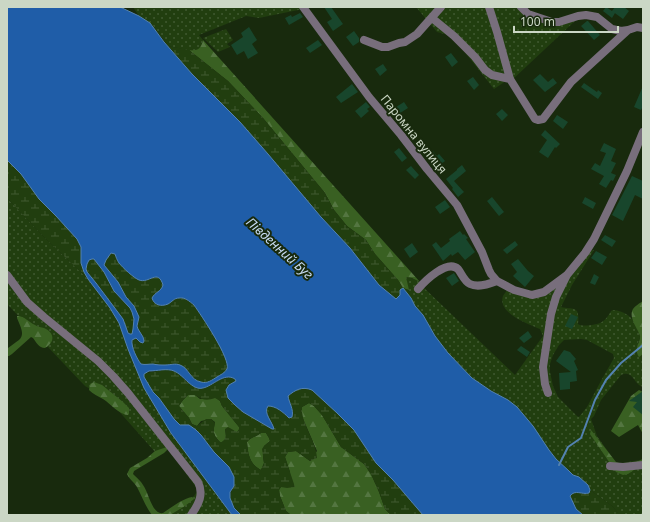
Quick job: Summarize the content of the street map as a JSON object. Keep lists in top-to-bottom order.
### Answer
{
  "streets": {
    "street": ["Паромна вулиця"]
  },
  "water": ["Південний Буг"],
  "scale_bar": "100 m"
}
